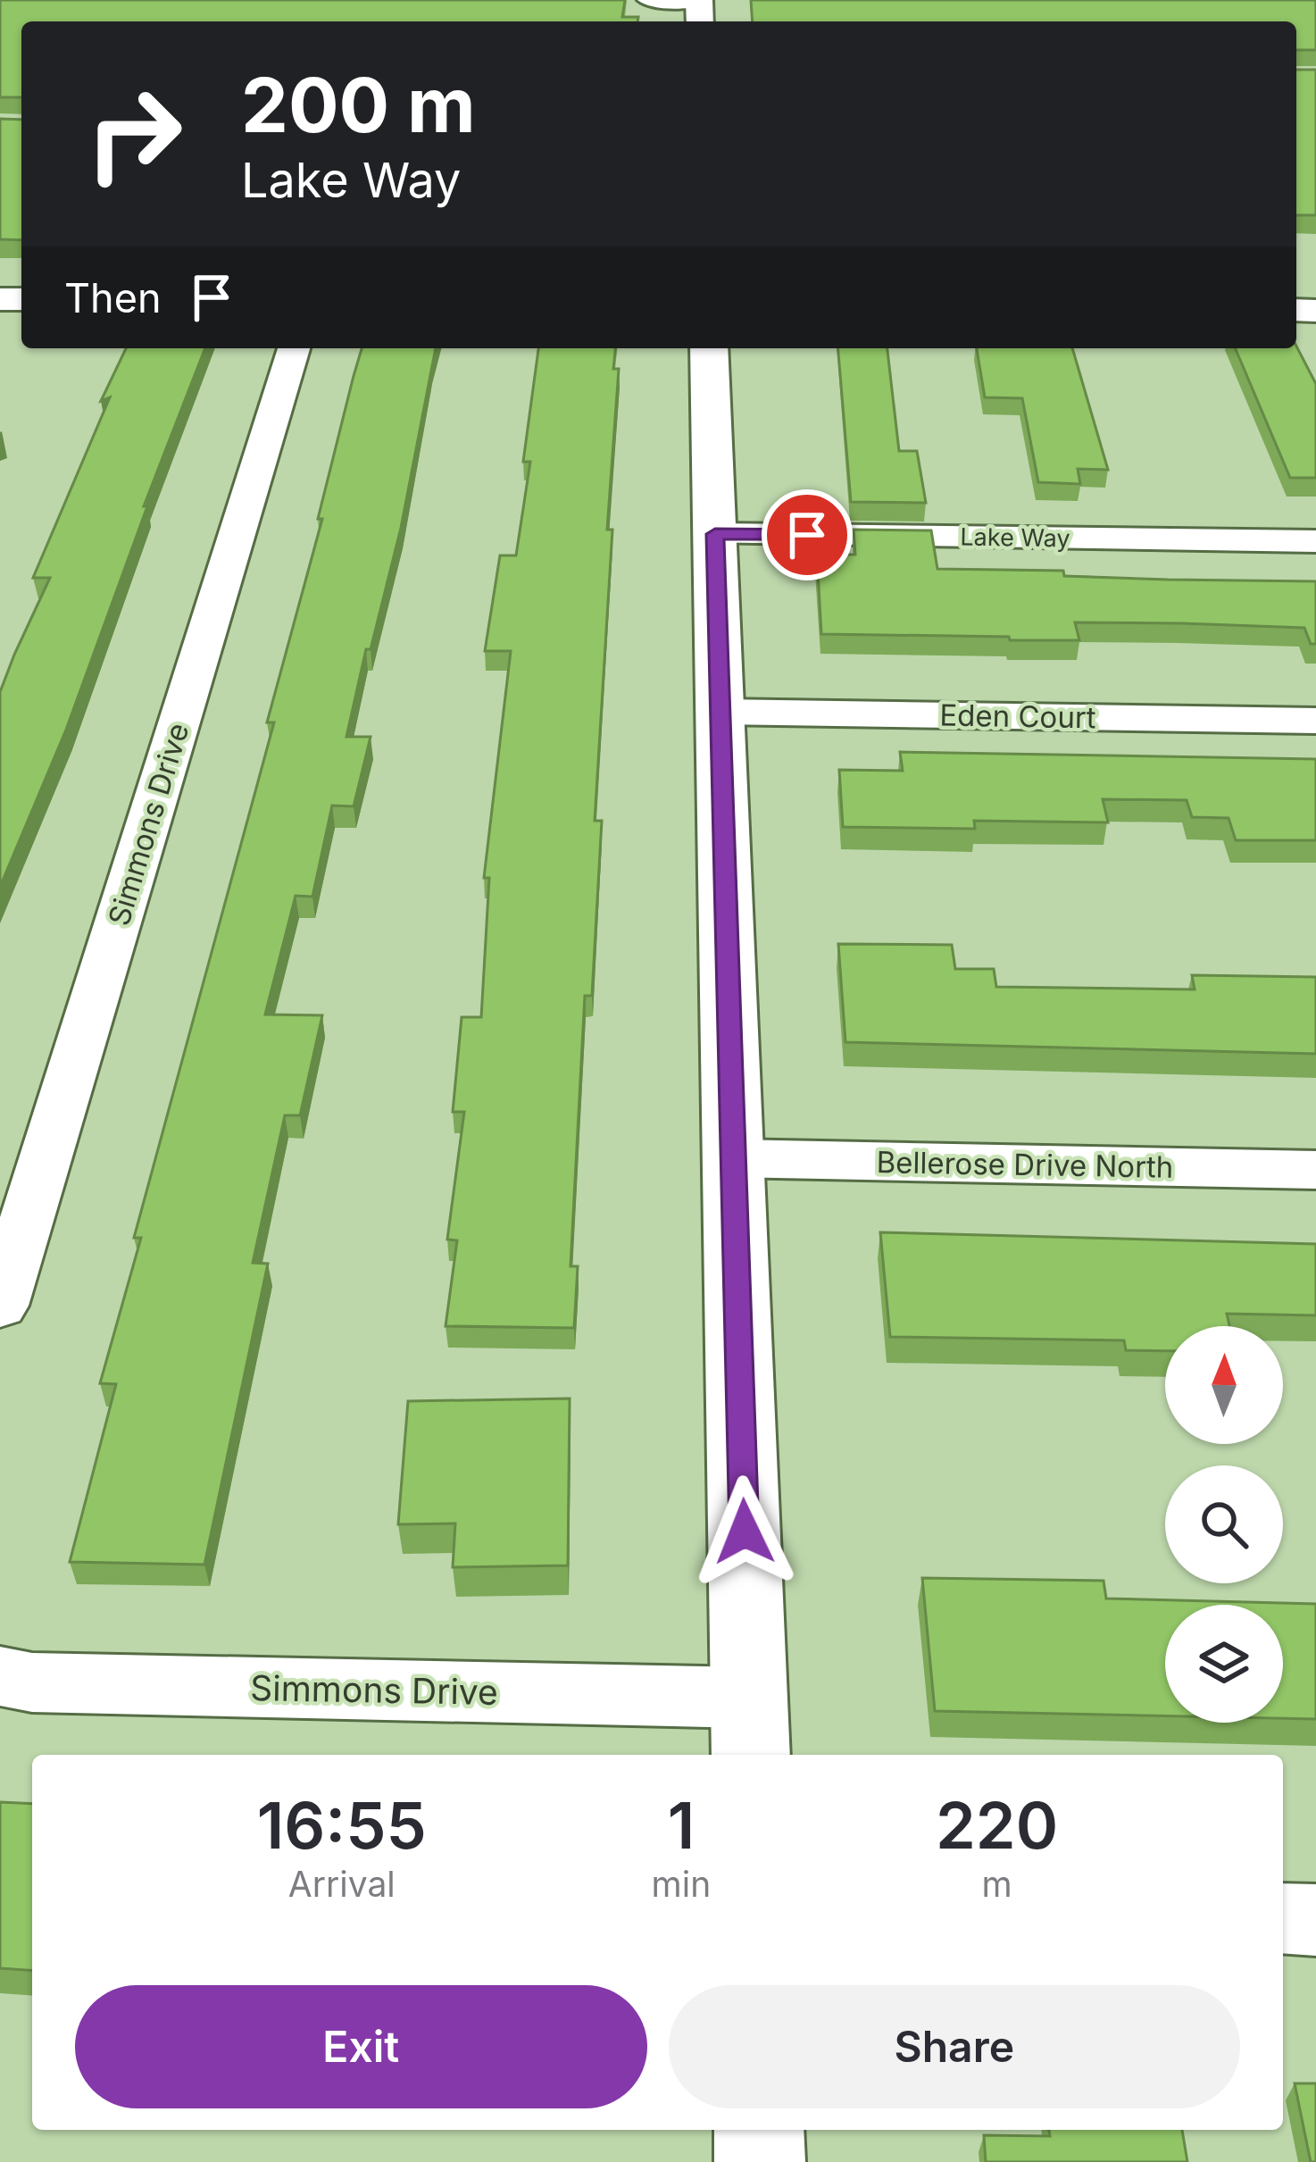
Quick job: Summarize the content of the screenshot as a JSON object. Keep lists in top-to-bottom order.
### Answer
{
  "streets": {
    "street": [
      "Lake Way",
      "Eden Court",
      "Simmons Drive",
      "Bellerose Drive North"
    ]
  },
  "north": "top",
  "page": {
    "turn": ["200 m", "Lake Way"],
    "then": "Then",
    "eta": [
      "16:55",
      "Arrival",
      "1",
      "min",
      "220",
      "m"
    ],
    "buttons": ["Exit", "Share"]
  }
}
